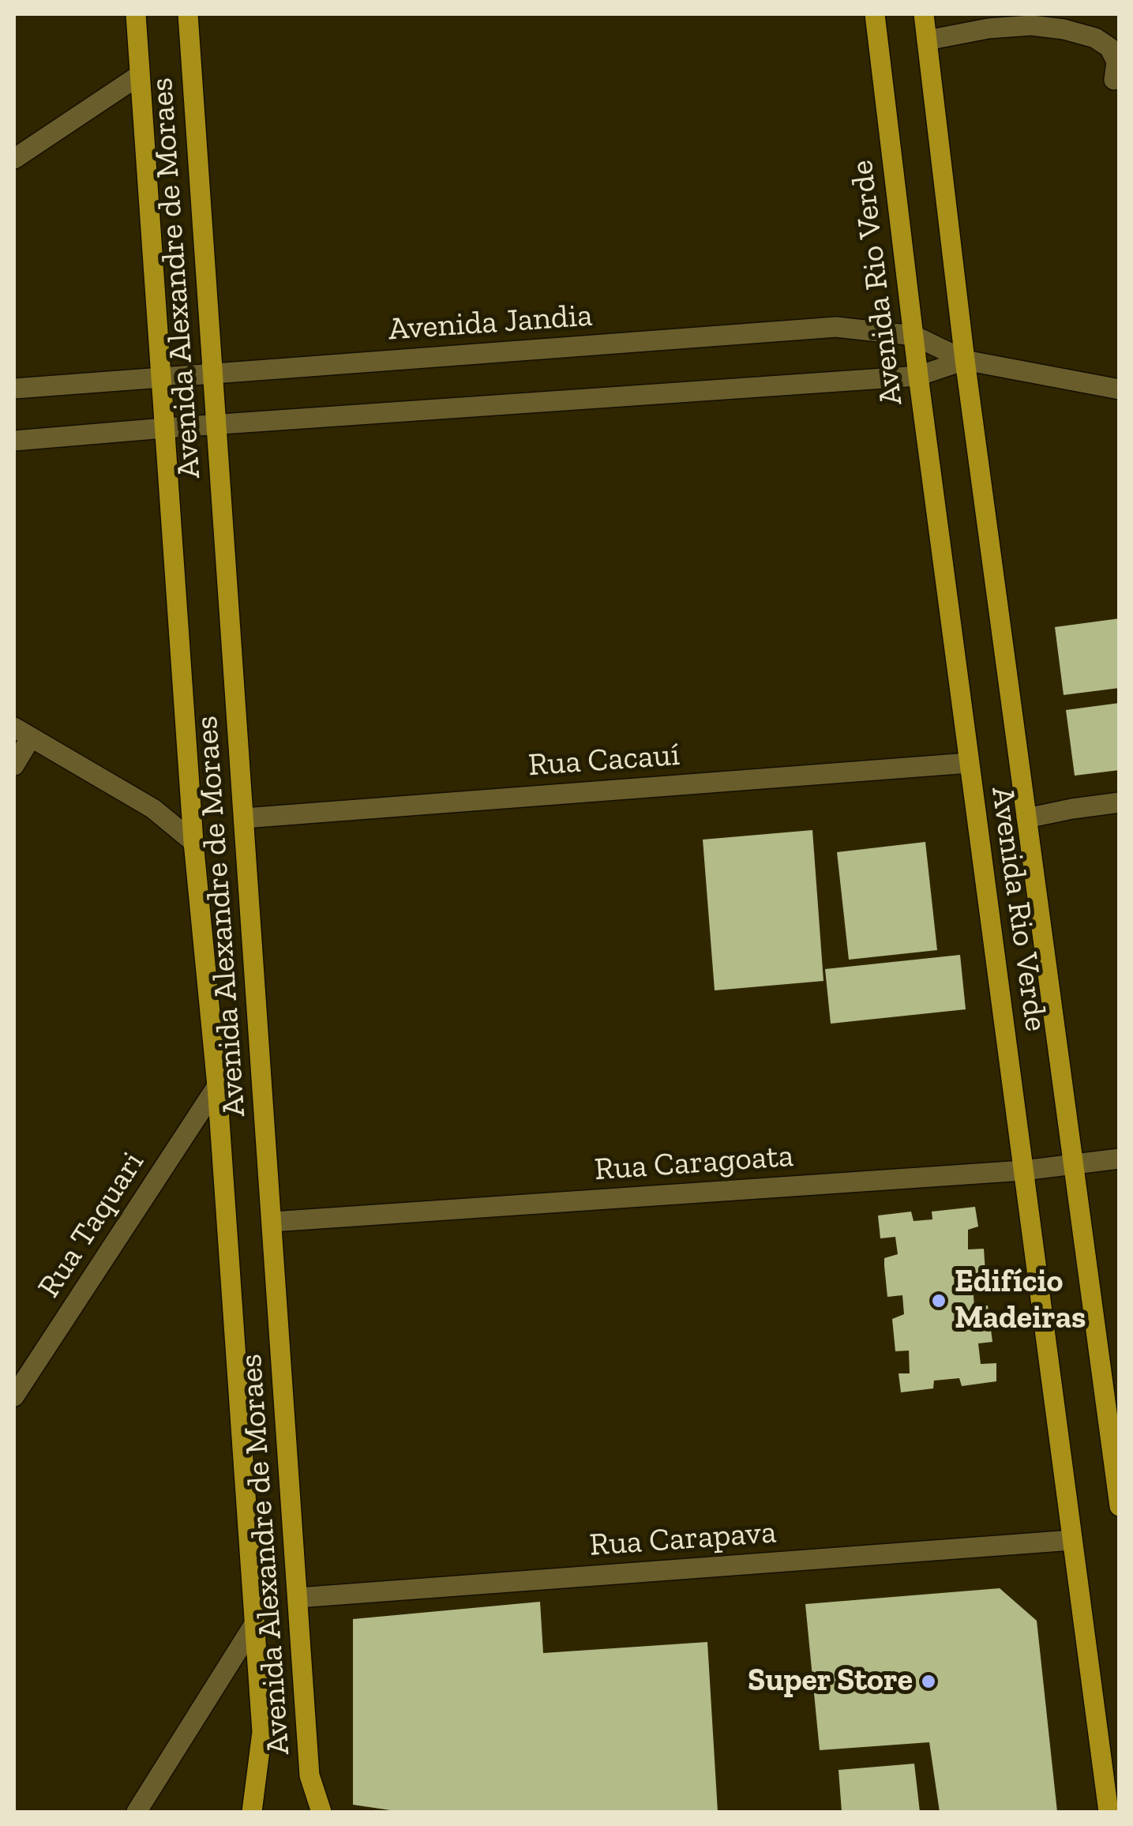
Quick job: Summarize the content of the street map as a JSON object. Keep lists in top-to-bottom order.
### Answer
{
  "streets": {
    "main road": ["Avenida Alexandre de Moraes", "Avenida Rio Verde"],
    "street": [
      "Avenida Jandia",
      "Rua Cacauí",
      "Rua Caragoata",
      "Rua Taquari",
      "Rua Carapava"
    ]
  },
  "crossings": [
    ["Avenida Alexandre de Moraes", "Avenida Jandia"],
    ["Avenida Alexandre de Moraes", "Rua Cacauí"],
    ["Avenida Alexandre de Moraes", "Rua Caragoata"],
    ["Avenida Alexandre de Moraes", "Rua Taquari"],
    ["Avenida Alexandre de Moraes", "Rua Carapava"],
    ["Avenida Rio Verde", "Avenida Jandia"],
    ["Avenida Rio Verde", "Rua Cacauí"],
    ["Avenida Rio Verde", "Rua Caragoata"],
    ["Avenida Rio Verde", "Rua Carapava"]
  ],
  "places": ["Edifício Madeiras", "Super Store"]
}
